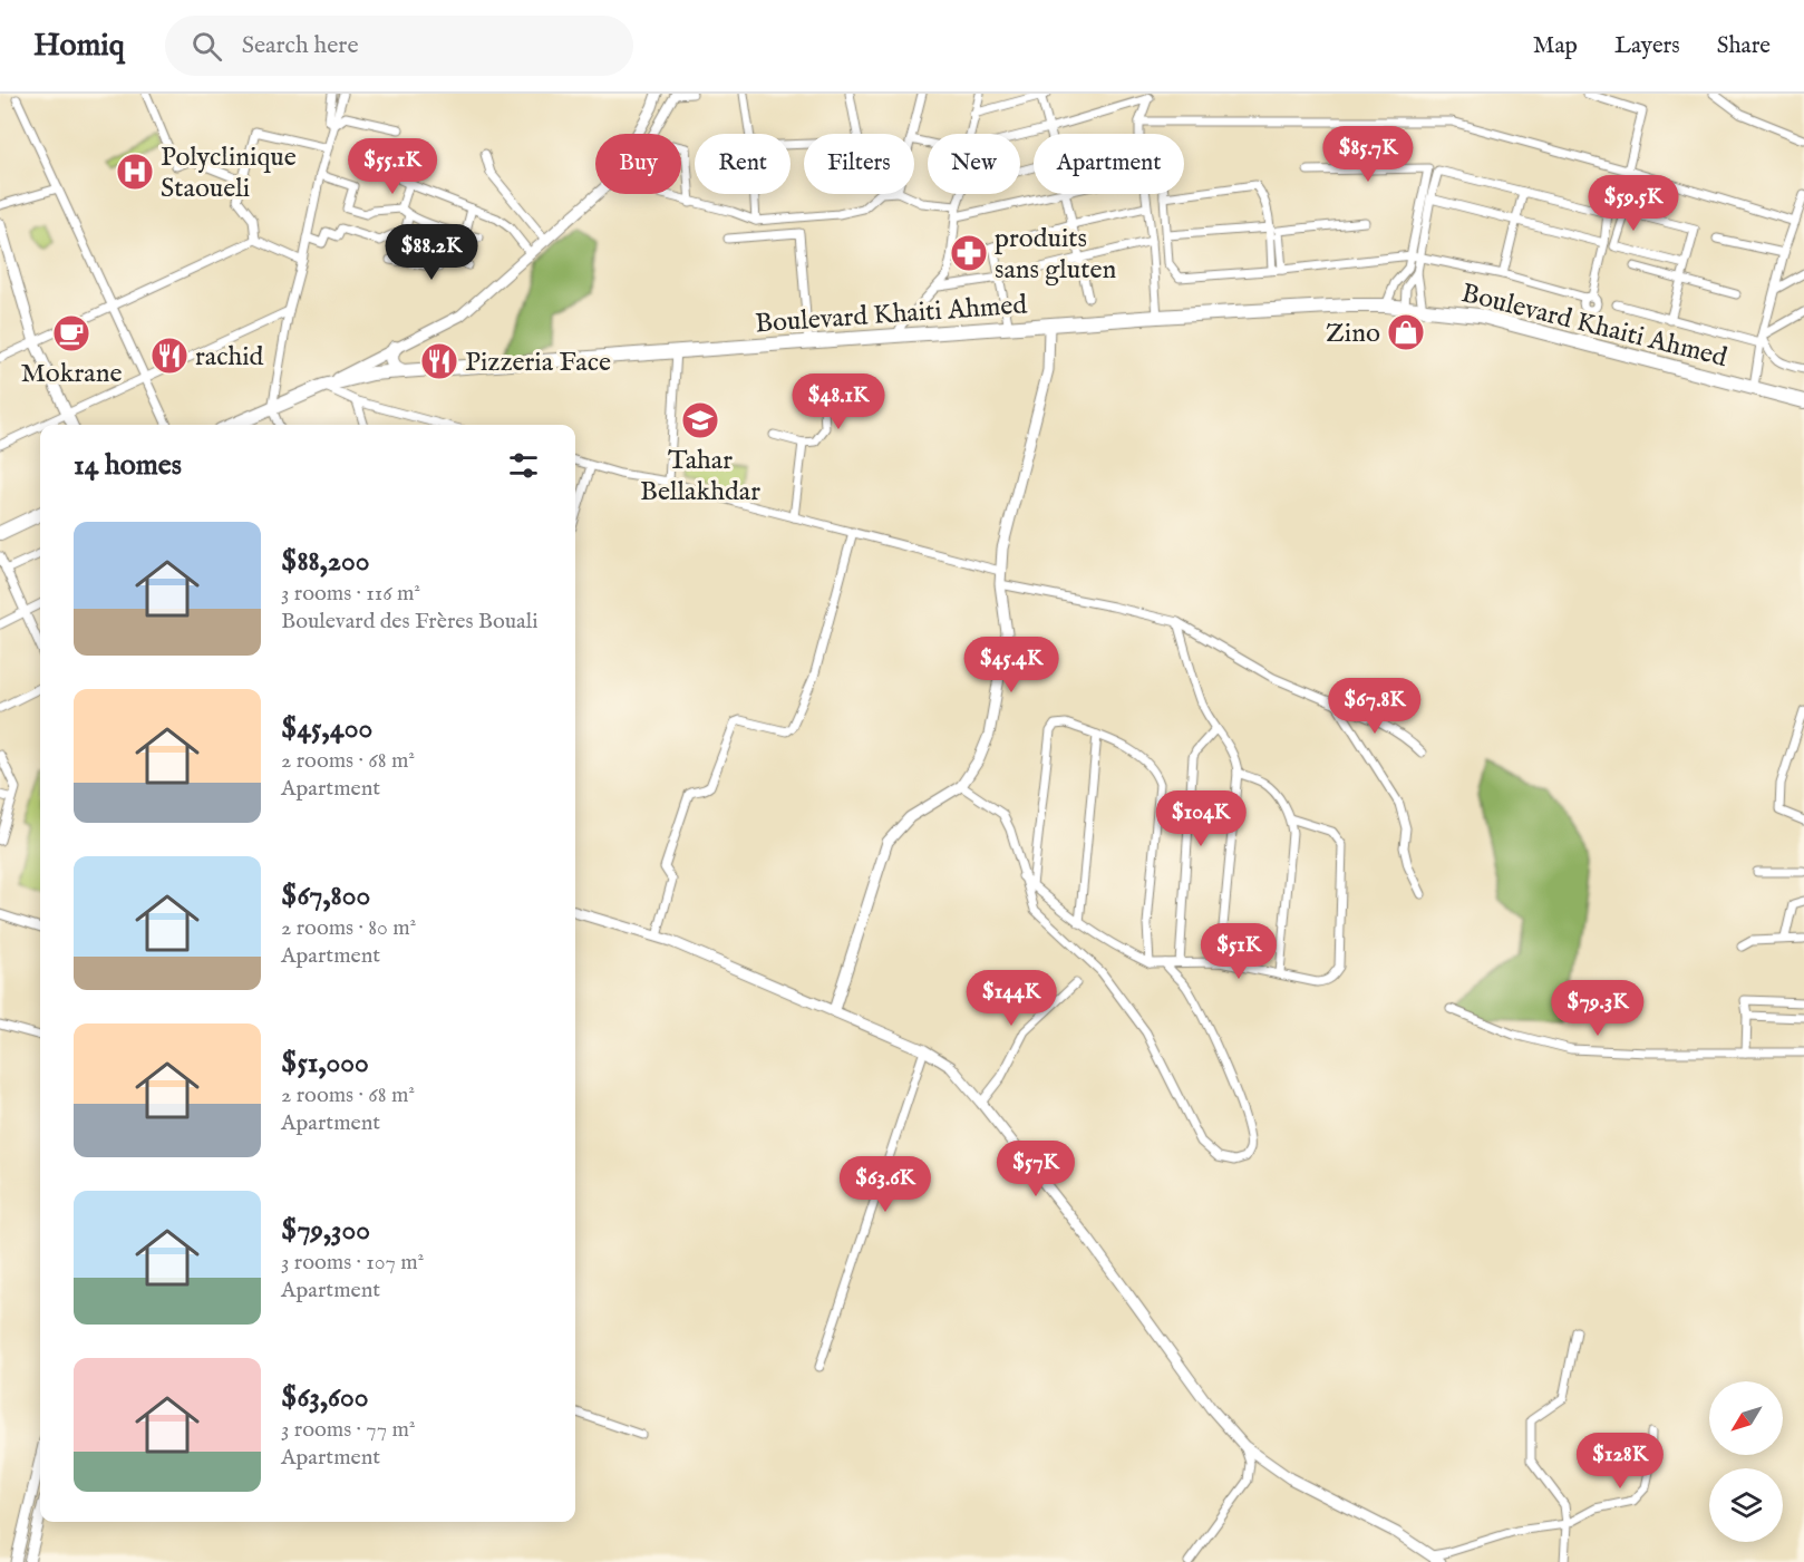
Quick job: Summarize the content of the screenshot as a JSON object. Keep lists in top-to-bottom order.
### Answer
{
  "streets": {
    "highway": ["Boulevard Khaiti Ahmed"]
  },
  "places": {
    "hospital": ["Polyclinique Staoueli"],
    "pharmacy": ["produits sans gluten"],
    "shop": ["Zino"],
    "cafe": ["Mokrane"],
    "restaurant": ["rachid", "Pizzeria Face"],
    "school or university": ["Tahar Bellakhdar"]
  },
  "north": "bottom left",
  "page": {
    "header": "Homiq",
    "search": "Search here",
    "nav": ["Map", "Layers", "Share"],
    "price": [
      "$85.7K",
      "$55.1K",
      "$59.5K",
      "$88.2K",
      "$48.1K",
      "$45.4K",
      "$67.8K",
      "$104K",
      "$51K",
      "$144K",
      "$79.3K",
      "$57K",
      "$63.6K",
      "$128K"
    ],
    "chip": [
      "Buy",
      "Rent",
      "Filters",
      "New",
      "Apartment"
    ],
    "heading": "14 homes",
    "list": [
      {
        "name": "$88,200",
        "note": "3 rooms · 116 m² · Boulevard des Frères Bouali"
      },
      {
        "name": "$45,400",
        "note": "2 rooms · 68 m² · Apartment"
      },
      {
        "name": "$67,800",
        "note": "2 rooms · 80 m² · Apartment"
      },
      {
        "name": "$51,000",
        "note": "2 rooms · 68 m² · Apartment"
      },
      {
        "name": "$79,300",
        "note": "3 rooms · 107 m² · Apartment"
      },
      {
        "name": "$63,600",
        "note": "3 rooms · 77 m² · Apartment"
      }
    ]
  }
}
